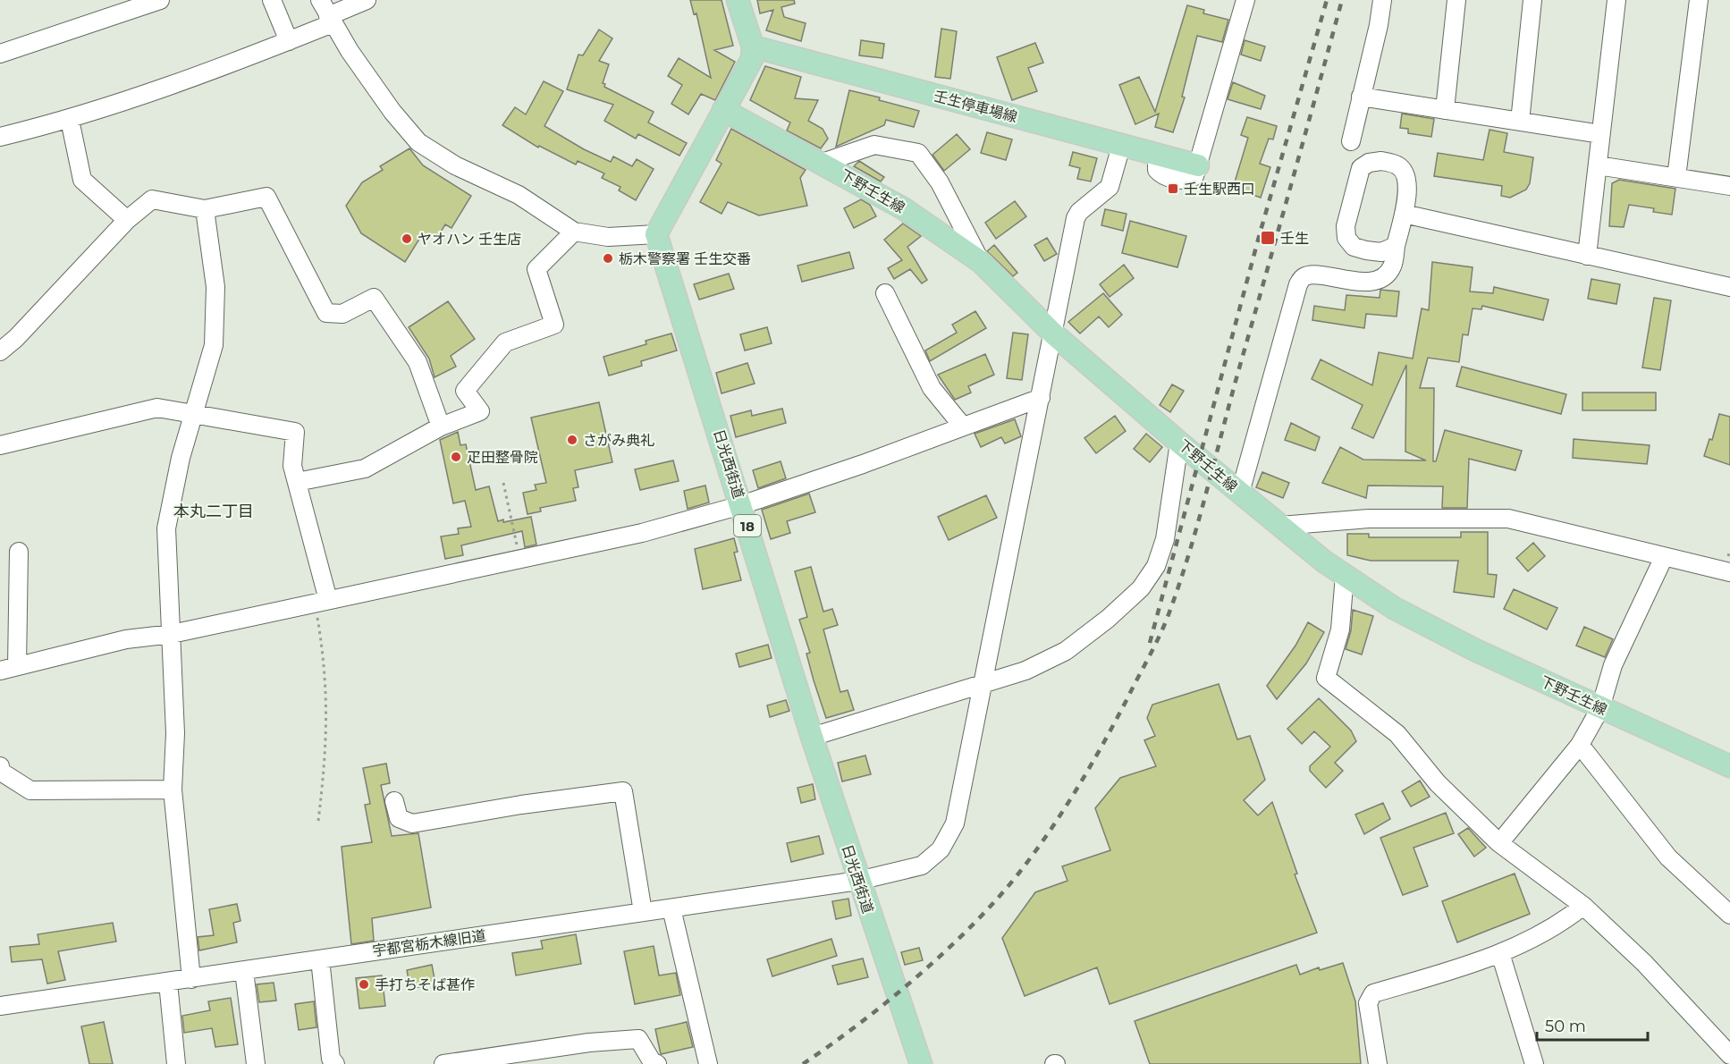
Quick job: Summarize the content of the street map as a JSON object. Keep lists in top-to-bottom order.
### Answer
{
  "streets": {
    "main road": [
      "壬生停車場線",
      "下野壬生線",
      "日光西街道",
      "18"
    ],
    "street": ["宇都宮栃木線旧道"]
  },
  "crossings": [
    ["壬生停車場線", "宇都宮栃木線旧道"],
    ["下野壬生線", "宇都宮栃木線旧道"],
    ["日光西街道", "宇都宮栃木線旧道"]
  ],
  "districts": ["本丸二丁目"],
  "places": {
    "transit": ["壬生駅西口", "壬生"],
    "other": [
      "ヤオハン 壬生店",
      "栃木警察署 壬生交番",
      "さがみ典礼",
      "疋田整骨院",
      "手打ちそば甚作"
    ]
  },
  "scale_bar": "50 m"
}
